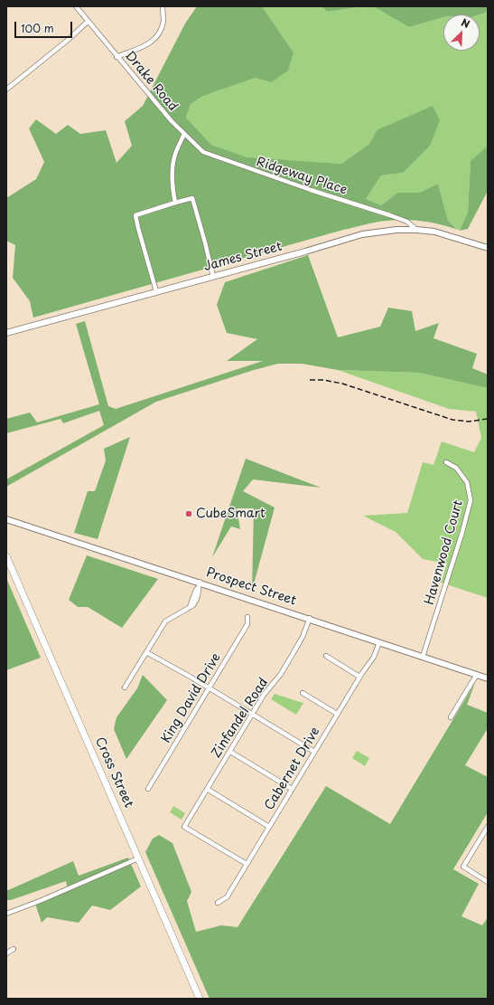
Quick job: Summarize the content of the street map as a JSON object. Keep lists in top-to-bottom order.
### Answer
{
  "streets": {
    "main road": ["Cross Street"],
    "street": [
      "Drake Road",
      "Ridgeway Place",
      "James Street",
      "Havenwood Court",
      "Prospect Street",
      "King David Drive",
      "Zinfandel Road",
      "Cabernet Drive"
    ]
  },
  "crossings": [
    ["Drake Road", "Ridgeway Place"],
    ["Ridgeway Place", "James Street"],
    ["Havenwood Court", "Prospect Street"],
    ["Prospect Street", "Zinfandel Road"],
    ["Prospect Street", "Cabernet Drive"],
    ["Zinfandel Road", "Cabernet Drive"]
  ],
  "places": ["CubeSmart"],
  "scale_bar": "100 m",
  "north": "top right"
}
